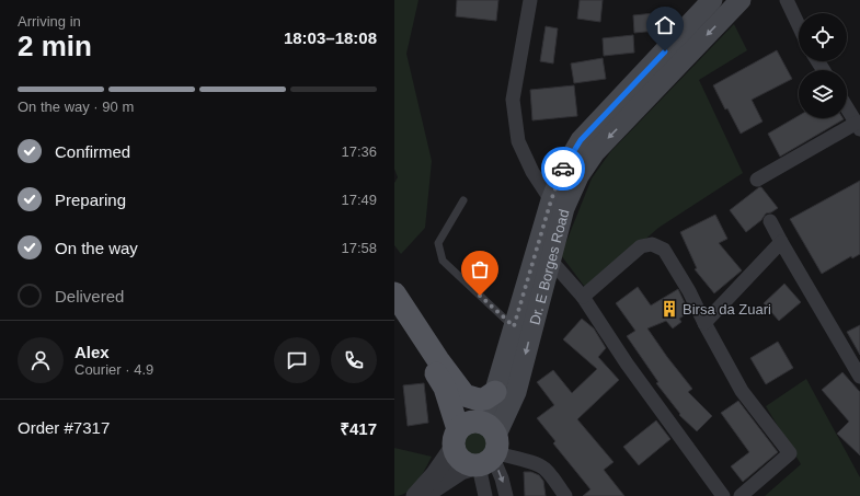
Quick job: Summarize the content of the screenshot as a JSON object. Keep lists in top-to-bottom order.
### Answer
{
  "streets": {
    "main road": ["Dr. E Borges Road"]
  },
  "places": {
    "building": ["Birsa da Zuari"]
  },
  "page": {
    "heading": ["2 min", "Arriving in", "18:03–18:08"],
    "panel": [
      "Alex",
      "Courier · 4.9",
      "Order #7317",
      "₹417"
    ],
    "bar": "On the way · 90 m",
    "list": [
      ["Confirmed", "17:36"],
      ["Preparing", "17:49"],
      ["On the way", "17:58"],
      "Delivered"
    ]
  }
}
